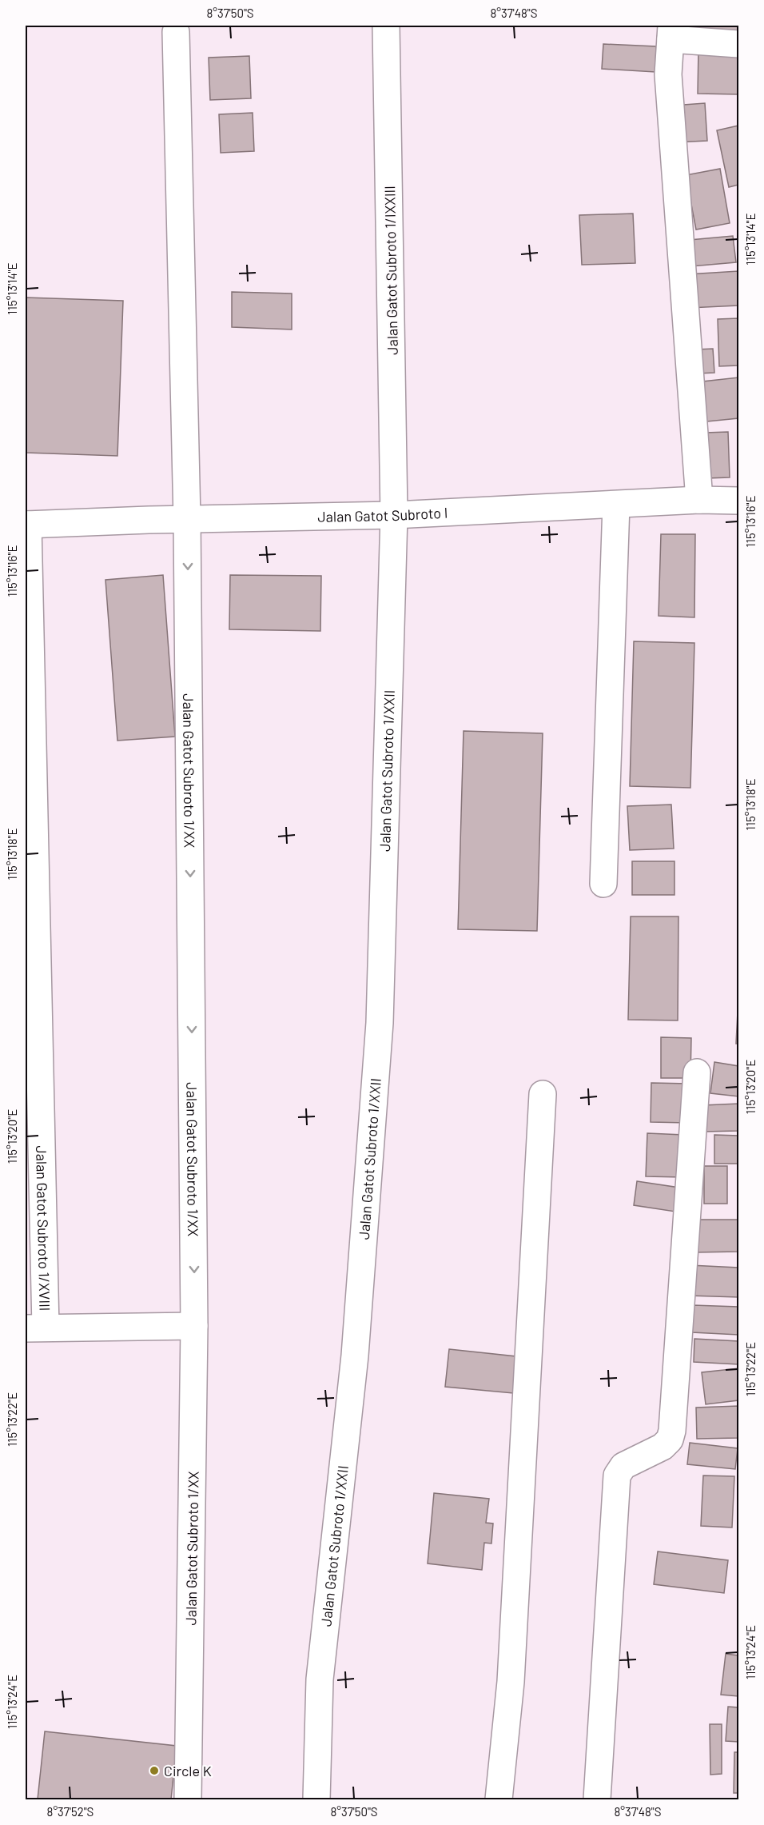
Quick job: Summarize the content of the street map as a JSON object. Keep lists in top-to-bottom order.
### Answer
{
  "streets": {
    "street": [
      "Jalan Gatot Subroto 1/IXXIII",
      "Jalan Gatot Subroto I",
      "Jalan Gatot Subroto 1/XXII",
      "Jalan Gatot Subroto 1/XX",
      "Jalan Gatot Subroto 1/XVIII"
    ]
  },
  "crossings": [
    ["Jalan Gatot Subroto 1/IXXIII", "Jalan Gatot Subroto I"],
    ["Jalan Gatot Subroto 1/IXXIII", "Jalan Gatot Subroto 1/XXII"],
    ["Jalan Gatot Subroto I", "Jalan Gatot Subroto 1/XXII"],
    ["Jalan Gatot Subroto I", "Jalan Gatot Subroto 1/XX"],
    ["Jalan Gatot Subroto I", "Jalan Gatot Subroto 1/XVIII"]
  ],
  "one_way": ["Jalan Gatot Subroto 1/XX"],
  "places": ["Circle K"],
  "coordinates": [
    "8°37'50\"S",
    "8°37'48\"S",
    "115°13'14\"E",
    "115°13'16\"E",
    "115°13'18\"E",
    "115°13'20\"E",
    "115°13'22\"E",
    "115°13'24\"E",
    "8°37'52\"S"
  ]
}
